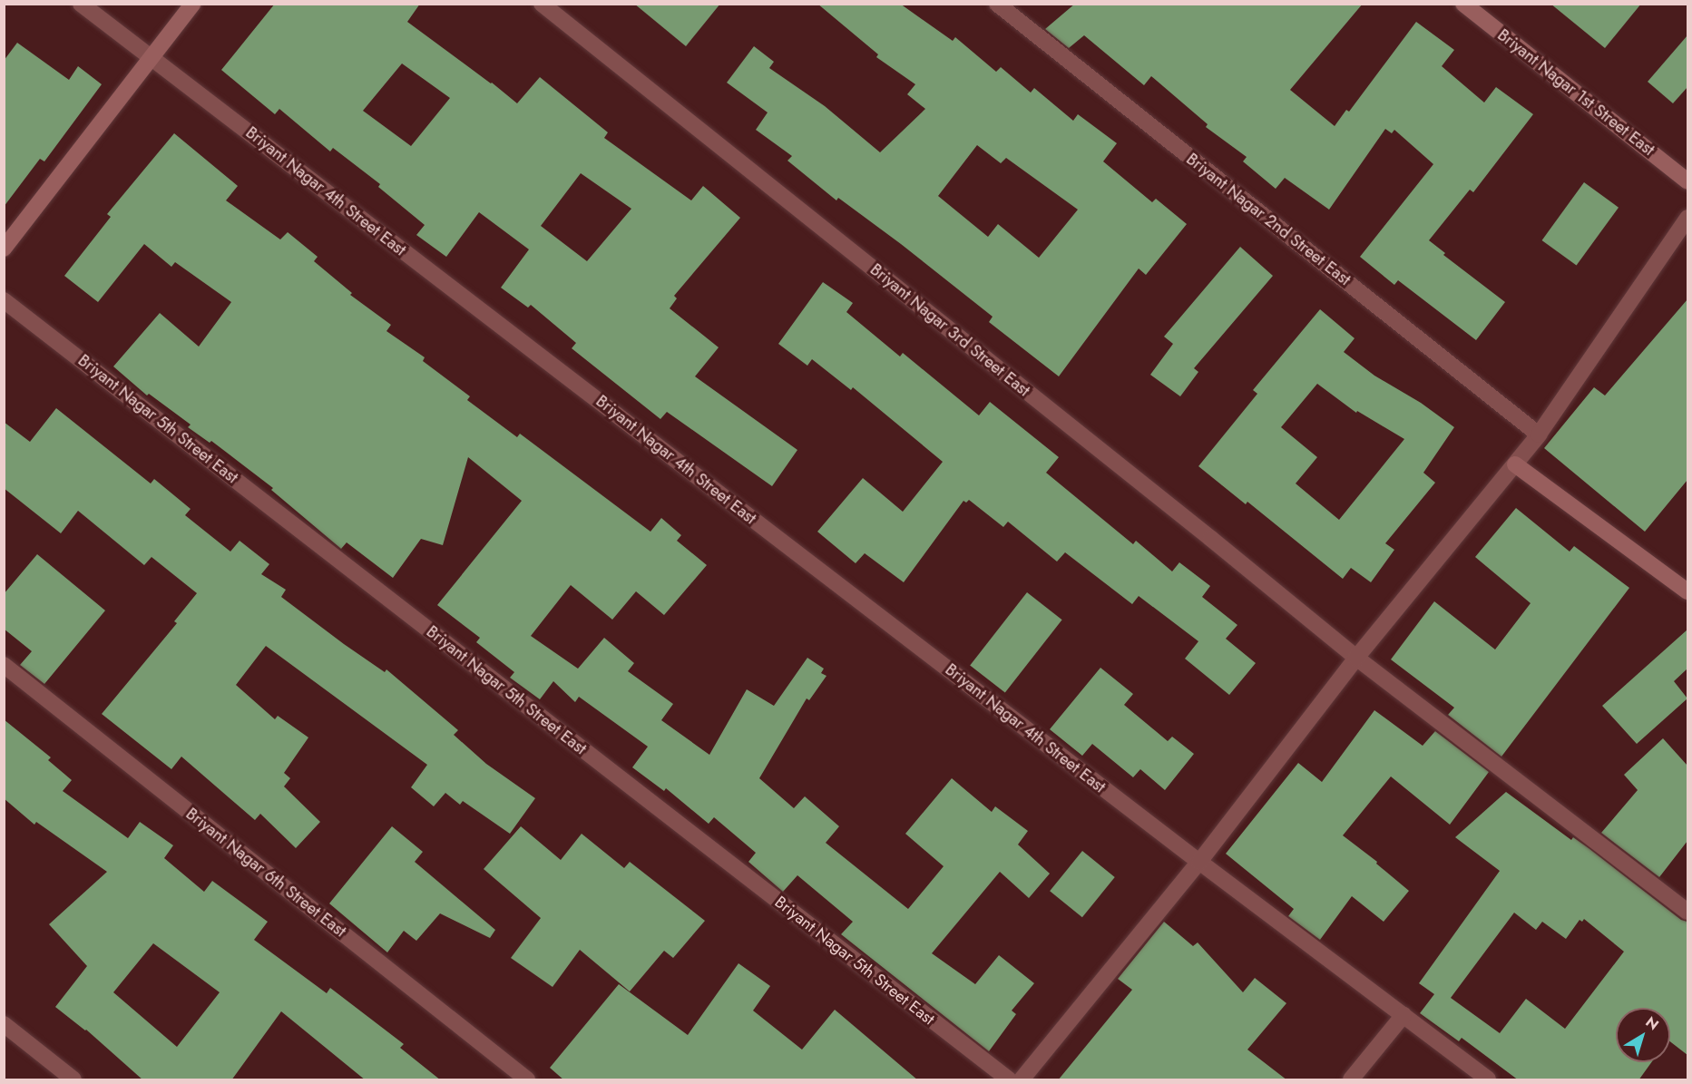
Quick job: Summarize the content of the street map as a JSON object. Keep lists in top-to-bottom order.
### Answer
{
  "streets": {
    "street": [
      "Briyant Nagar 1st Street East",
      "Briyant Nagar 4th Street East",
      "Briyant Nagar 2nd Street East",
      "Briyant Nagar 3rd Street East",
      "Briyant Nagar 5th Street East",
      "Briyant Nagar 6th Street East"
    ]
  },
  "north": "top right"
}
